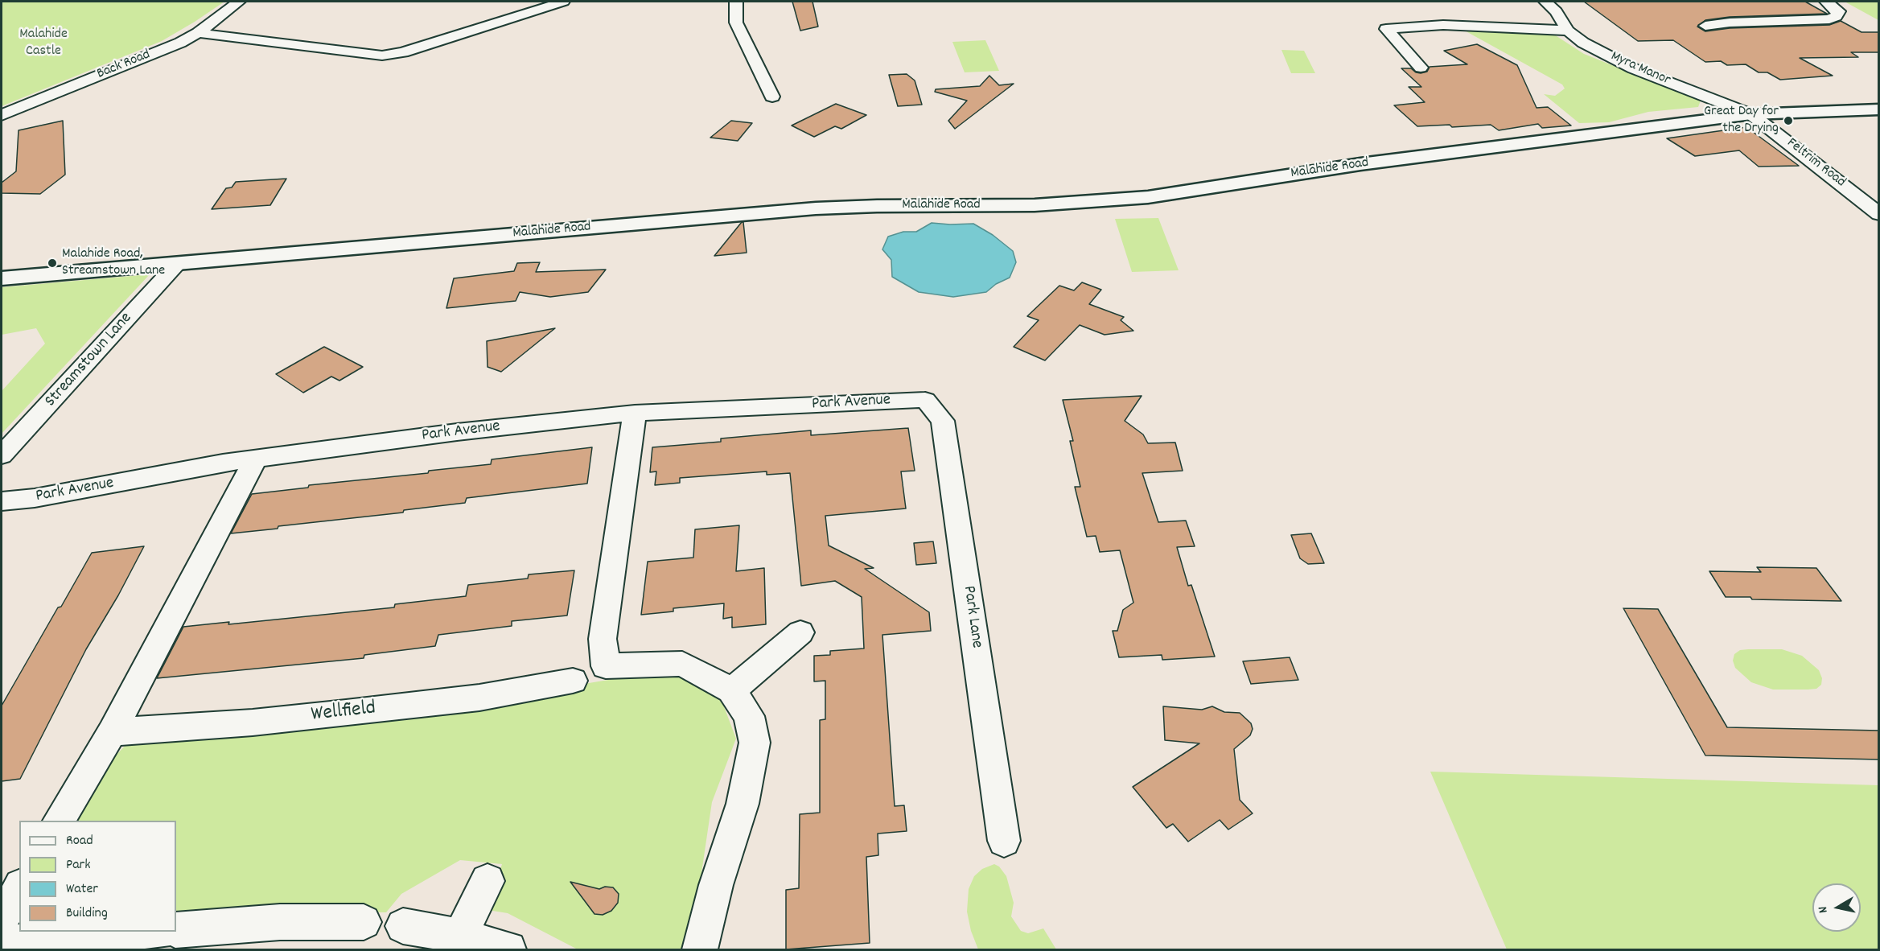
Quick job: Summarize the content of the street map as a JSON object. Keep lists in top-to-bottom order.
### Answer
{
  "streets": {
    "main road": ["Malahide Road"],
    "street": [
      "Back Road",
      "Myra Manor",
      "Feltrim Road",
      "Streamstown Lane",
      "Park Avenue",
      "Park Lane",
      "Wellfield"
    ]
  },
  "crossings": [
    ["Myra Manor", "Feltrim Road"],
    ["Myra Manor", "Malahide Road"],
    ["Feltrim Road", "Malahide Road"],
    ["Malahide Road", "Streamstown Lane"],
    ["Park Avenue", "Park Lane"]
  ],
  "parks": ["Malahide Castle"],
  "places": ["Great Day for the Drying", "Malahide Road, Streamstown Lane"],
  "legend": [
    "Road",
    "Park",
    "Water",
    "Building"
  ],
  "north": "left"
}
